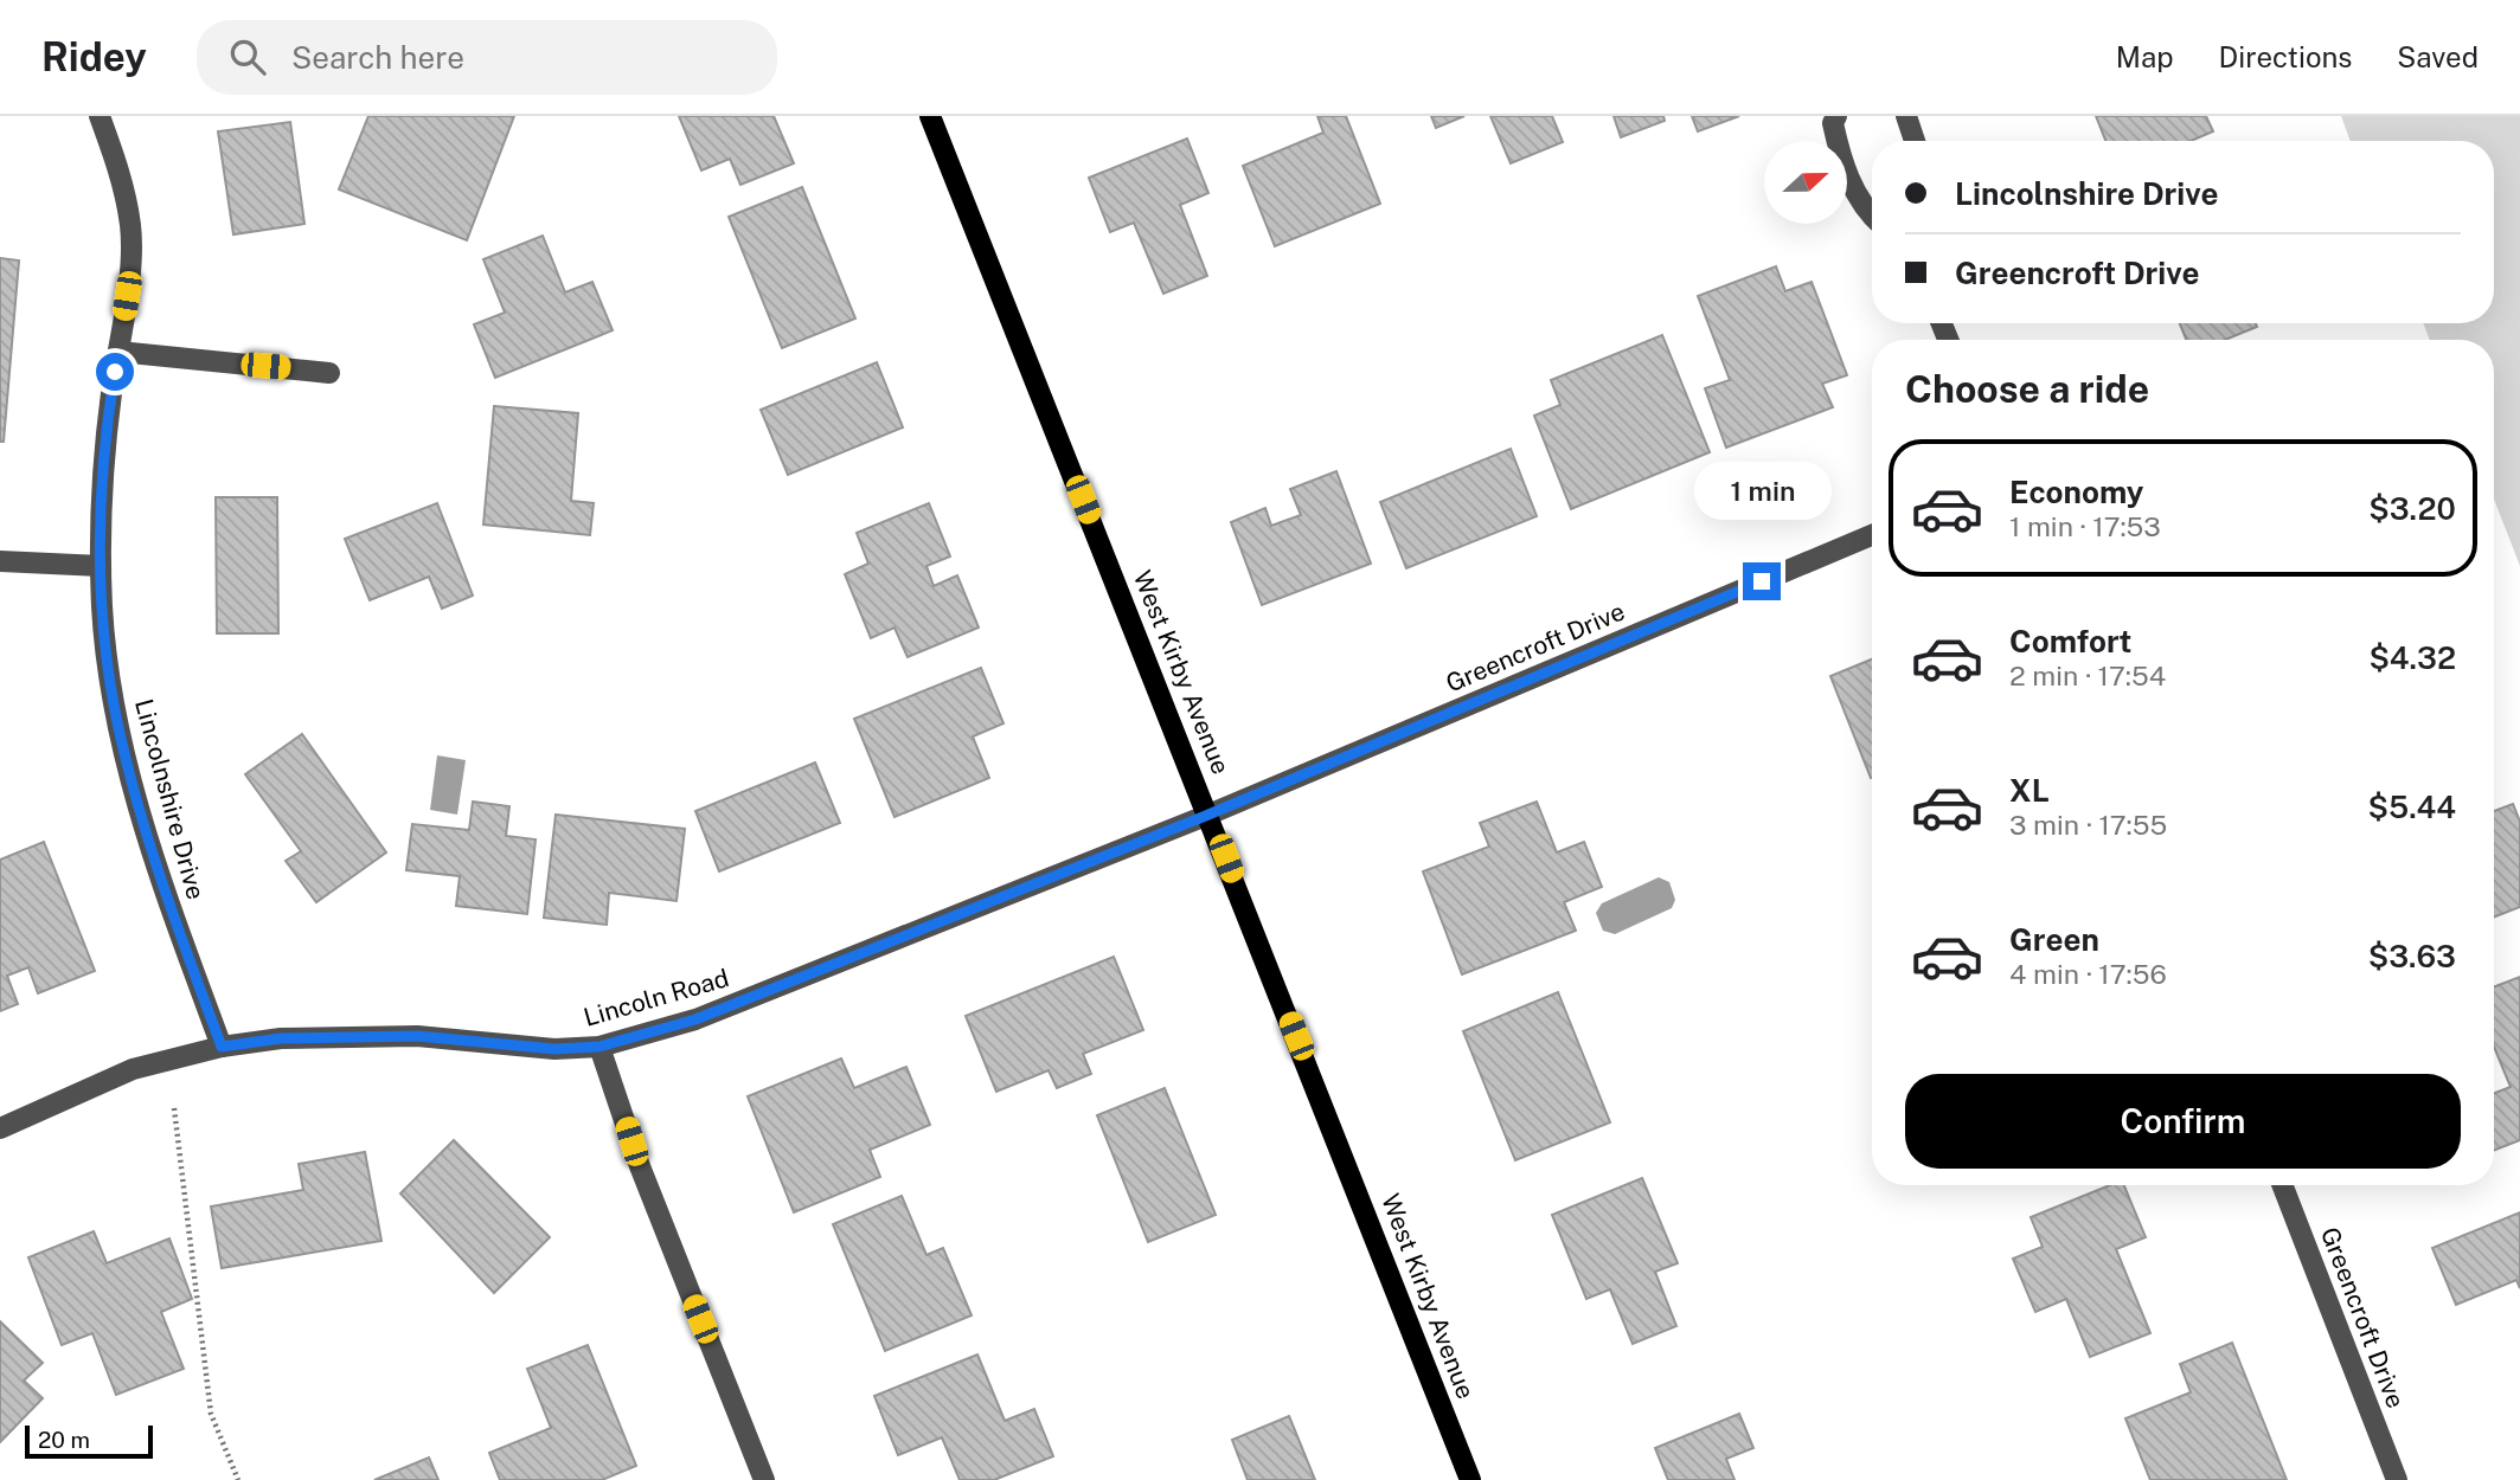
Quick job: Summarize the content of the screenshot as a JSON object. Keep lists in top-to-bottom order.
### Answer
{
  "streets": {
    "main road": ["West Kirby Avenue"],
    "street": ["Greencroft Drive", "Lincolnshire Drive", "Lincoln Road"]
  },
  "crossings": [
    ["Greencroft Drive", "West Kirby Avenue"],
    ["Greencroft Drive", "Lincoln Road"],
    ["West Kirby Avenue", "Lincoln Road"],
    ["Lincolnshire Drive", "Lincoln Road"]
  ],
  "scale_bar": "20 m",
  "north": "right",
  "page": {
    "header": "Ridey",
    "search": "Search here",
    "nav": ["Map", "Directions", "Saved"],
    "banner": ["Lincolnshire Drive", "Greencroft Drive"],
    "heading": "Choose a ride",
    "list": [
      {
        "name": "Economy",
        "note": "1 min · 17:53",
        "value": "$3.20"
      },
      {
        "name": "Comfort",
        "note": "2 min · 17:54",
        "value": "$4.32"
      },
      {
        "name": "XL",
        "note": "3 min · 17:55",
        "value": "$5.44"
      },
      {
        "name": "Green",
        "note": "4 min · 17:56",
        "value": "$3.63"
      }
    ],
    "bubble": "1 min",
    "buttons": "Confirm",
    "scale": "20 m"
  }
}
